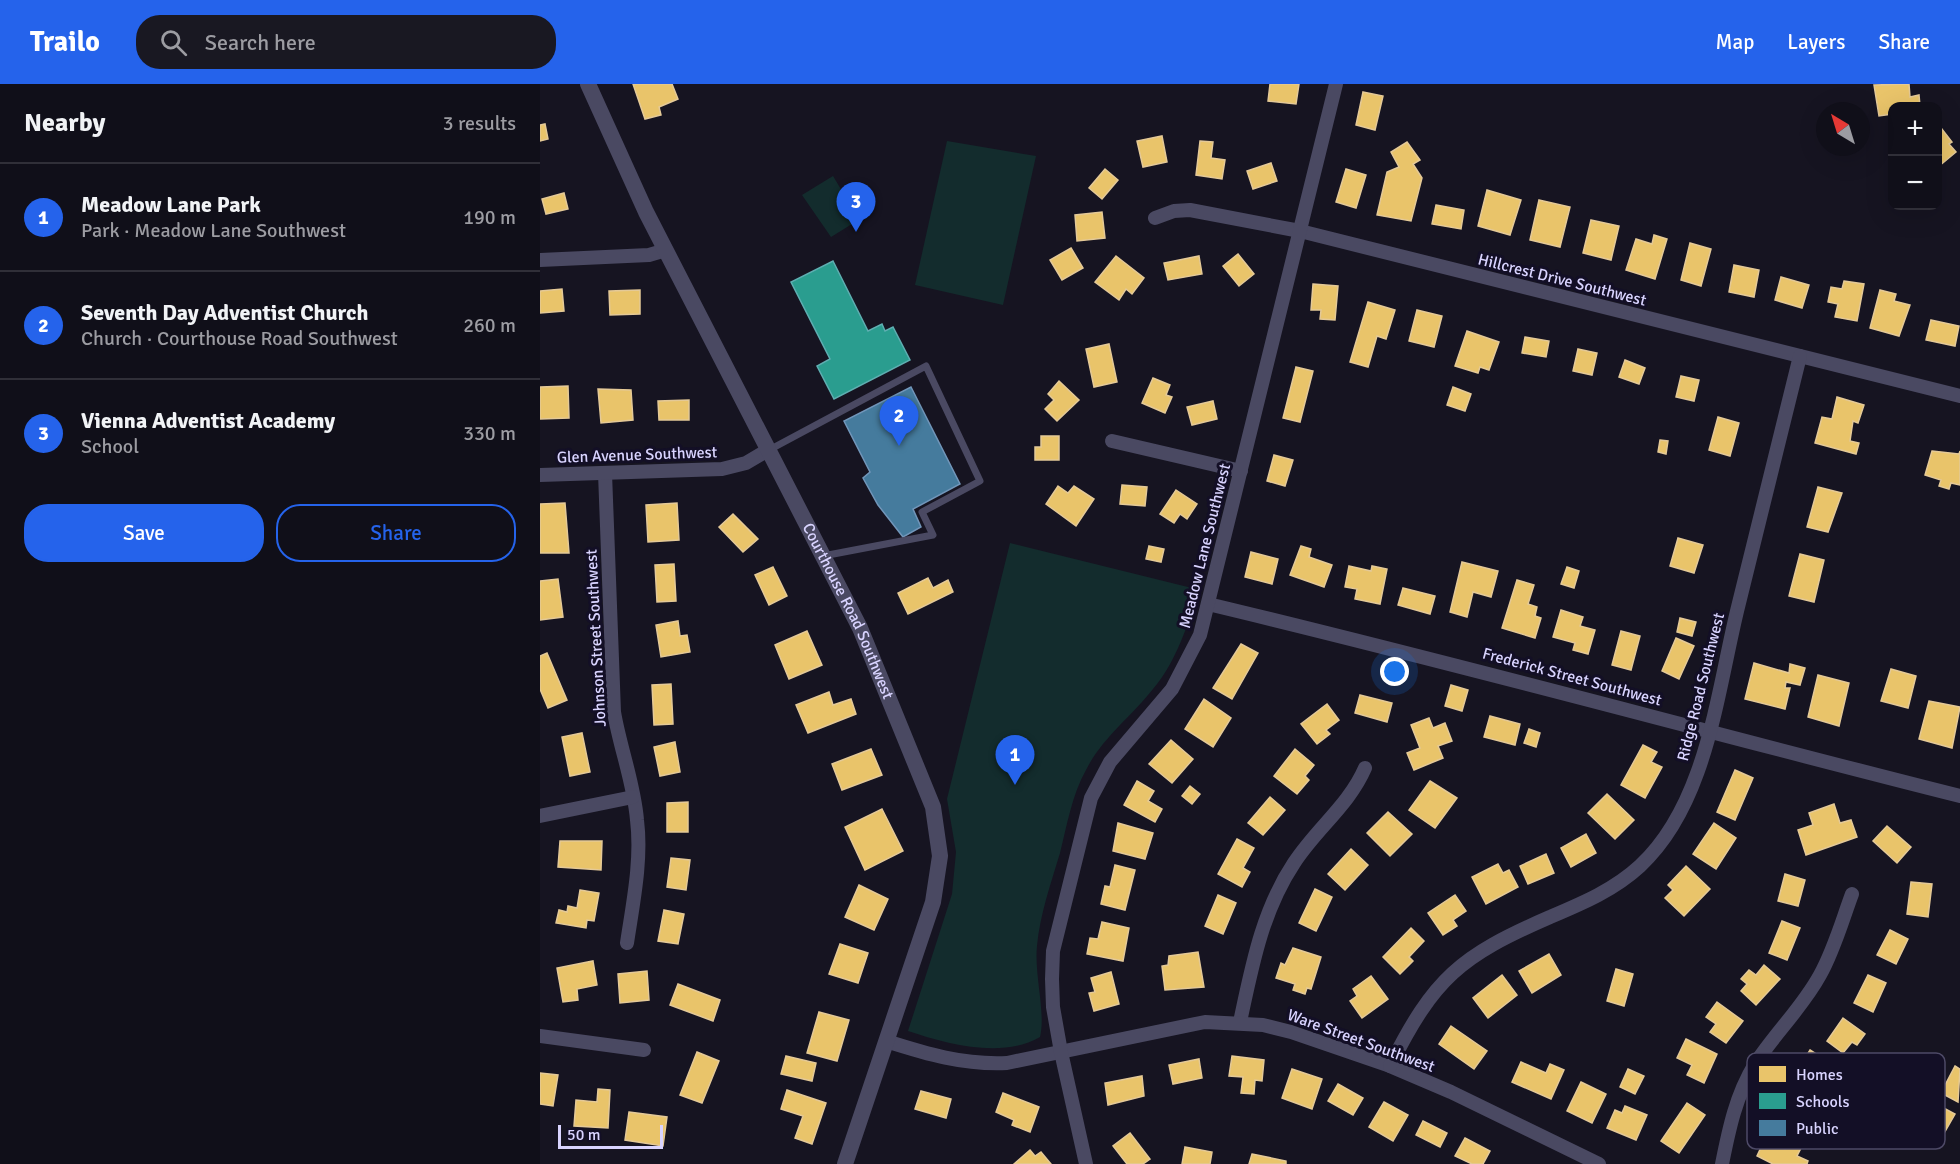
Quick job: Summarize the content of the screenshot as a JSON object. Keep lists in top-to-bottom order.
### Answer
{
  "streets": {
    "street": [
      "Hillcrest Drive Southwest",
      "Glen Avenue Southwest",
      "Meadow Lane Southwest",
      "Courthouse Road Southwest",
      "Johnson Street Southwest",
      "Frederick Street Southwest",
      "Ridge Road Southwest",
      "Ware Street Southwest"
    ]
  },
  "crossings": [
    ["Hillcrest Drive Southwest", "Meadow Lane Southwest"],
    ["Hillcrest Drive Southwest", "Ridge Road Southwest"],
    ["Glen Avenue Southwest", "Courthouse Road Southwest"],
    ["Glen Avenue Southwest", "Johnson Street Southwest"],
    ["Meadow Lane Southwest", "Frederick Street Southwest"],
    ["Meadow Lane Southwest", "Ware Street Southwest"],
    ["Courthouse Road Southwest", "Ware Street Southwest"],
    ["Frederick Street Southwest", "Ridge Road Southwest"],
    ["Ridge Road Southwest", "Ware Street Southwest"]
  ],
  "legend": ["Homes", "Schools", "Public"],
  "scale_bar": "50 m",
  "north": "top left",
  "page": {
    "header": "Trailo",
    "search": "Search here",
    "nav": ["Map", "Layers", "Share"],
    "heading": ["Nearby", "3 results"],
    "map_buttons": ["+", "−"],
    "list": [
      {
        "mark": "1",
        "name": "Meadow Lane Park",
        "note": "Park · Meadow Lane Southwest",
        "value": "190 m"
      },
      {
        "mark": "2",
        "name": "Seventh Day Adventist Church",
        "note": "Church · Courthouse Road Southwest",
        "value": "260 m"
      },
      {
        "mark": "3",
        "name": "Vienna Adventist Academy",
        "note": "School",
        "value": "330 m"
      }
    ],
    "pins": ["3", "2", "1"],
    "buttons": ["Save", "Share"],
    "scale": "50 m"
  }
}
